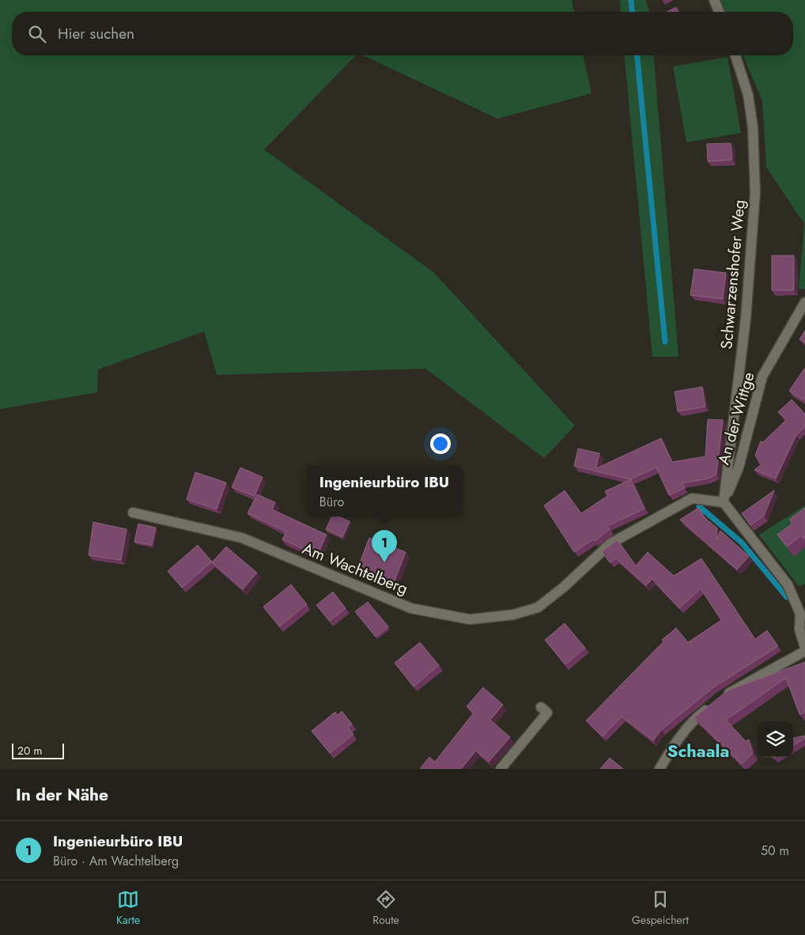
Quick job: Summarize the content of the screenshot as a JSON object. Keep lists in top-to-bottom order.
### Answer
{
  "streets": {
    "street": ["Schwarzenshofer Weg", "An der Wittge", "Am Wachtelberg"]
  },
  "crossings": [
    ["Schwarzenshofer Weg", "An der Wittge"],
    ["Schwarzenshofer Weg", "Am Wachtelberg"],
    ["An der Wittge", "Am Wachtelberg"]
  ],
  "districts": ["Schaala"],
  "scale_bar": "20 m",
  "page": {
    "search": "Hier suchen",
    "popup": ["Ingenieurbüro IBU", "Büro"],
    "pins": "1",
    "scale": "20 m",
    "heading": "In der Nähe",
    "list": [
      {
        "mark": "1",
        "name": "Ingenieurbüro IBU",
        "note": "Büro · Am Wachtelberg",
        "value": "50 m"
      }
    ],
    "nav": ["Karte", "Route", "Gespeichert"]
  }
}
